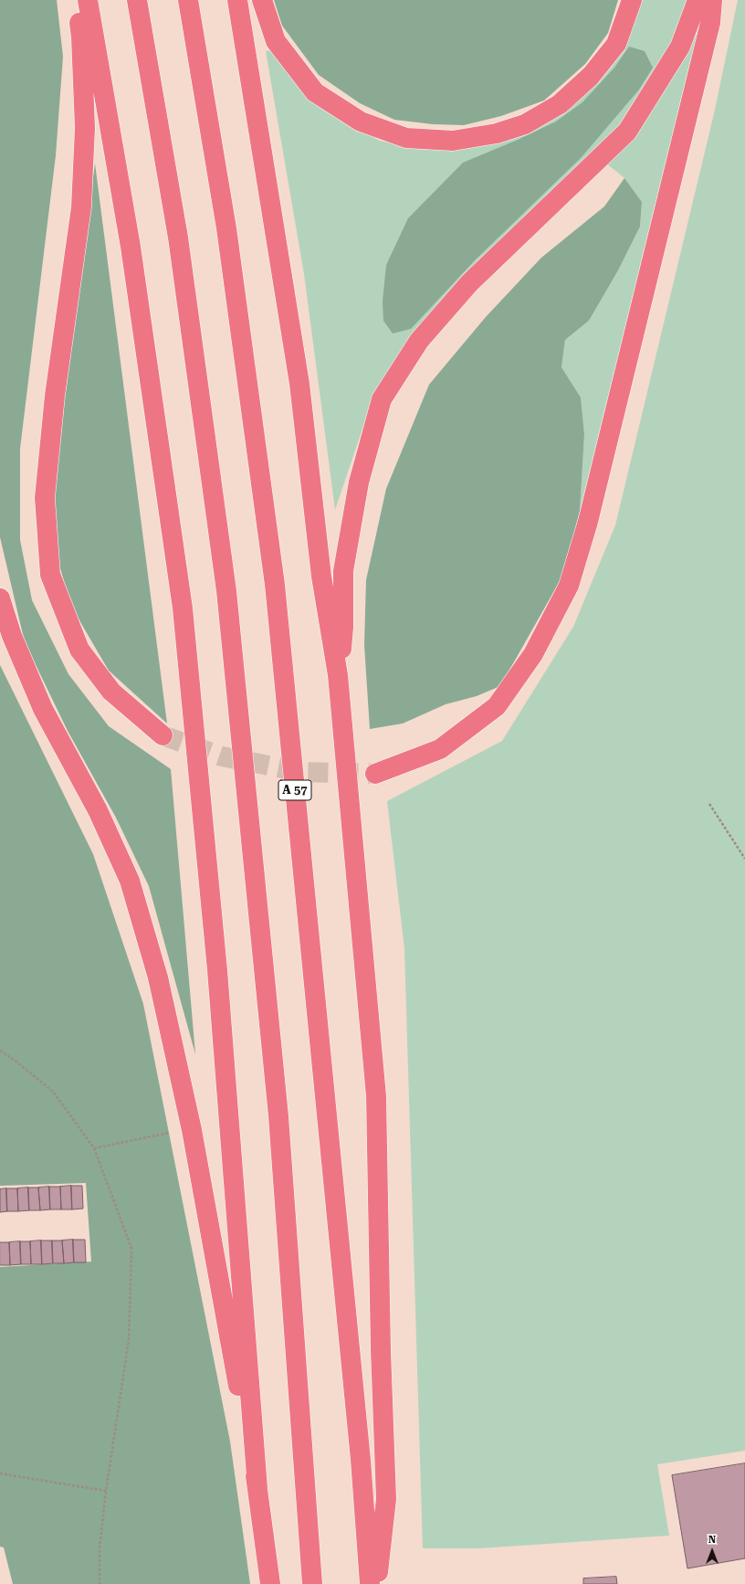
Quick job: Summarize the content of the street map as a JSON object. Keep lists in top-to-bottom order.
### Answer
{
  "streets": {
    "highway": ["A 57"]
  },
  "north": "top"
}
